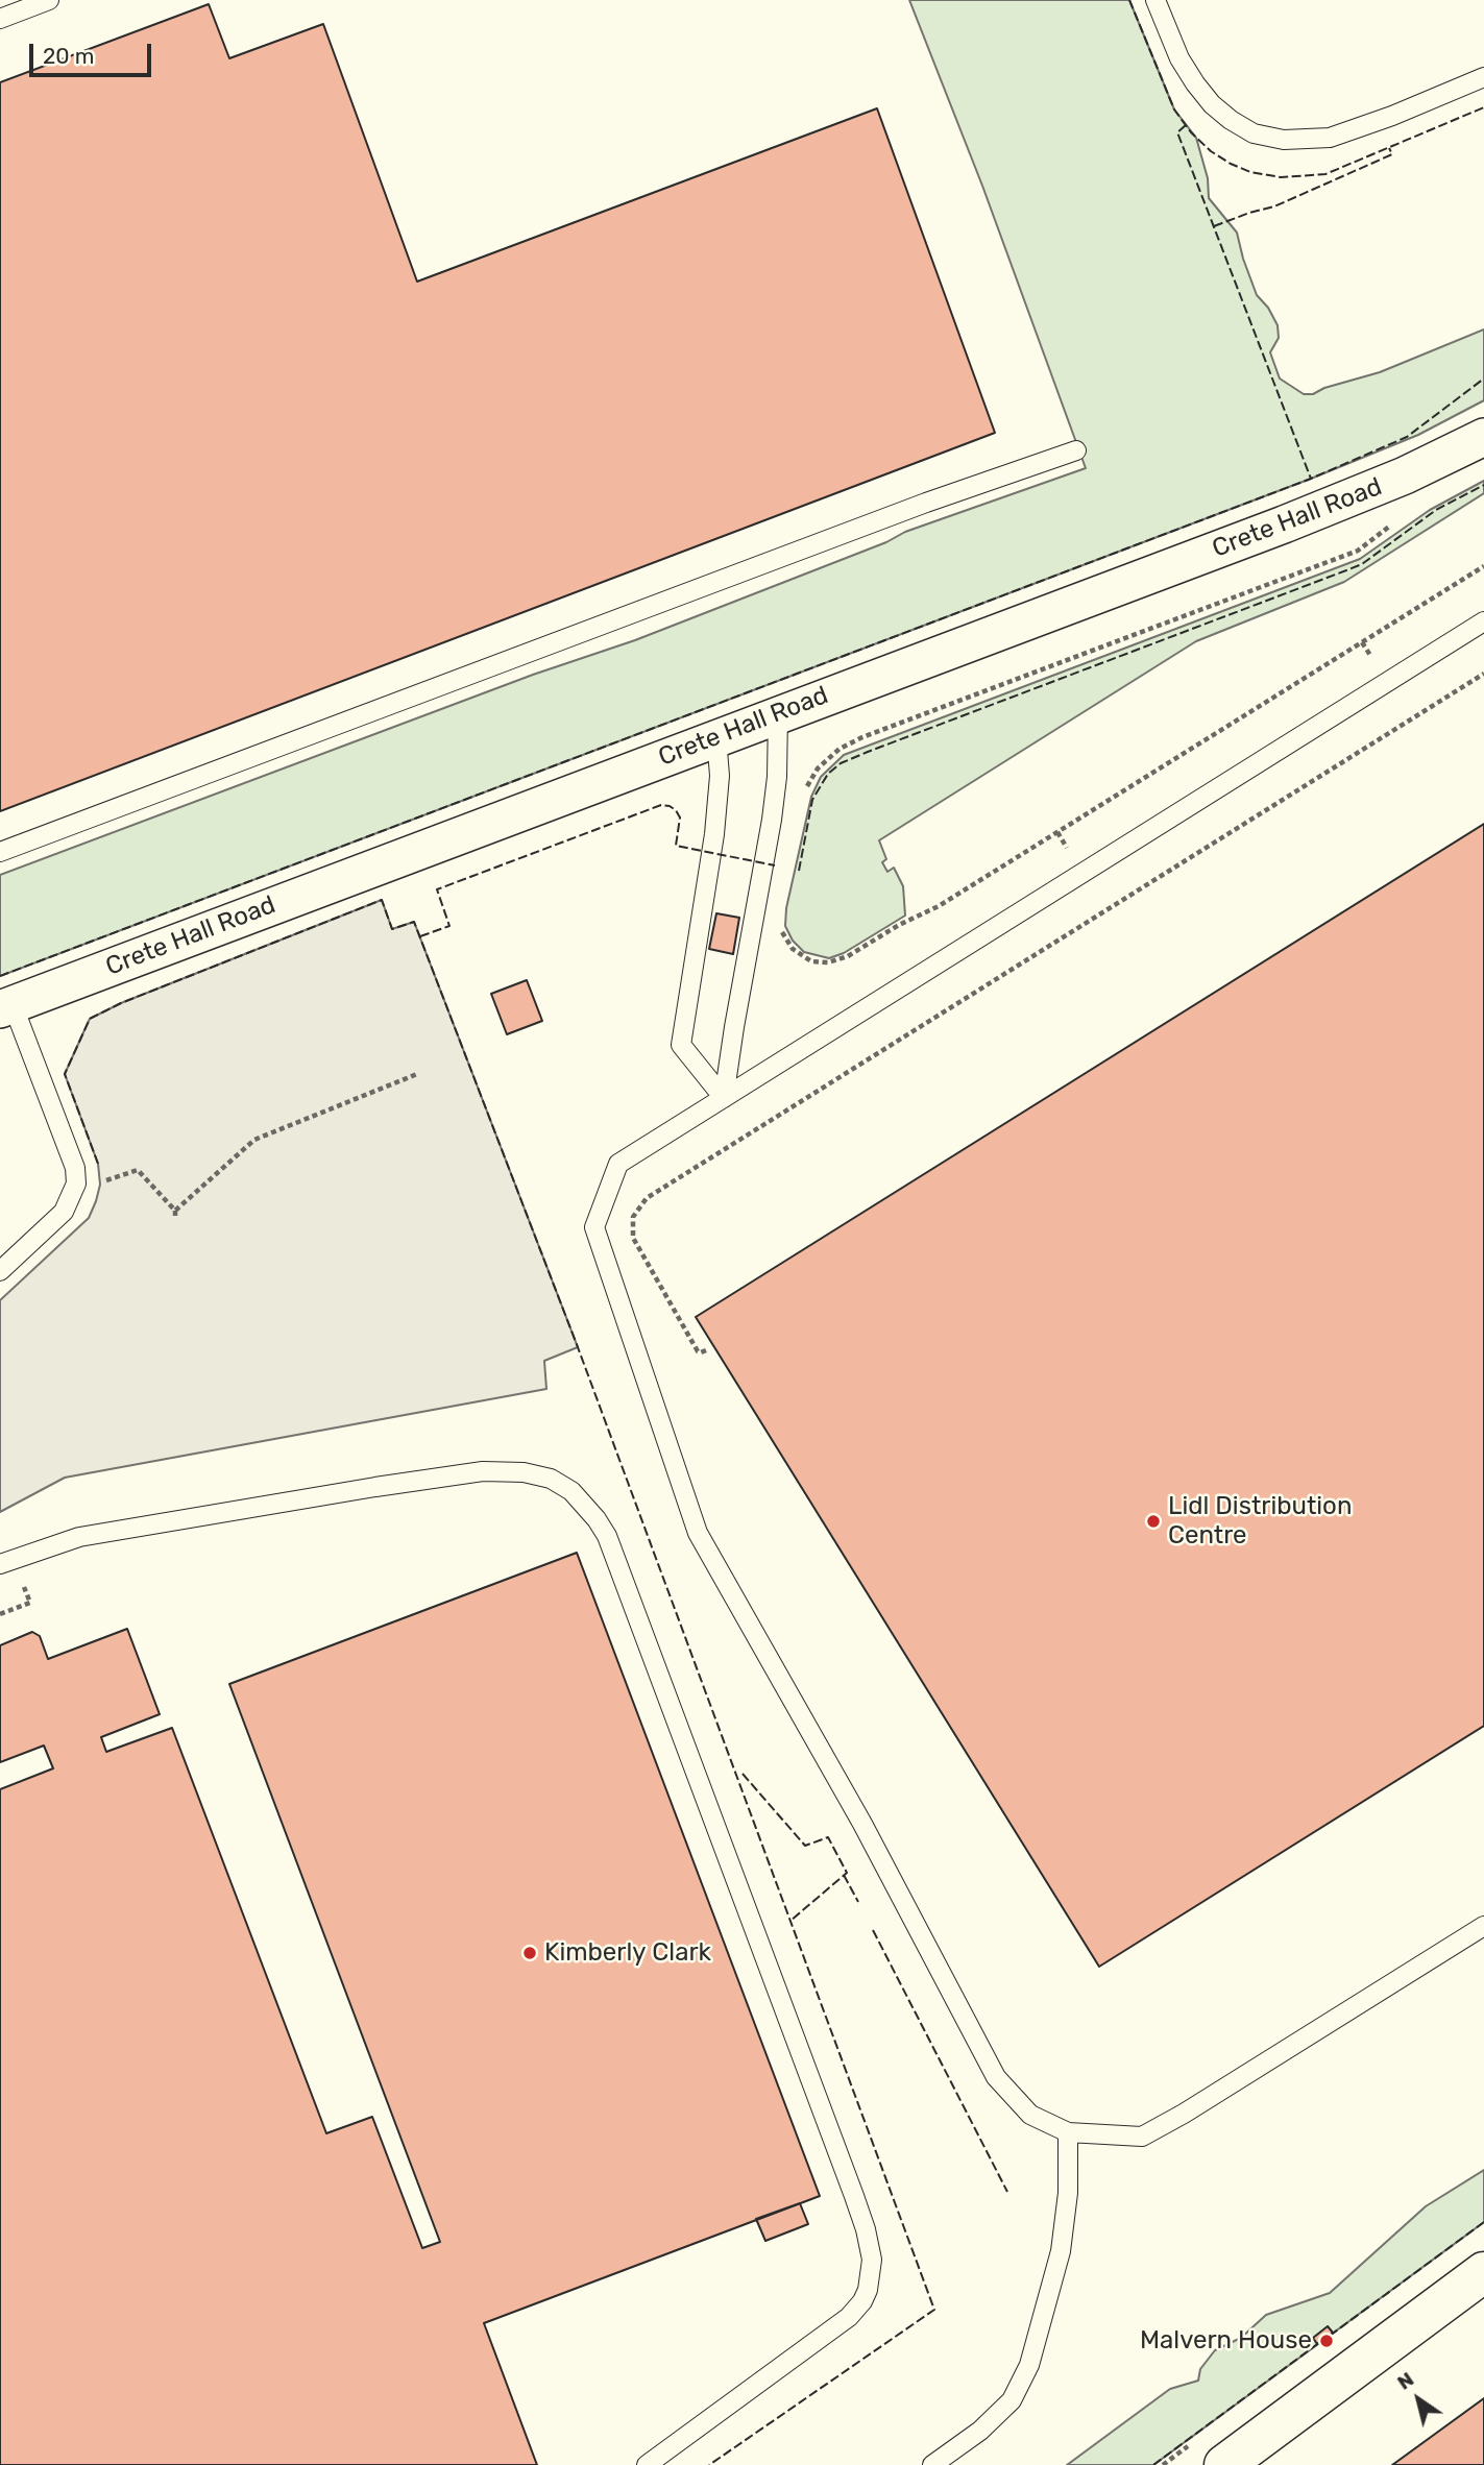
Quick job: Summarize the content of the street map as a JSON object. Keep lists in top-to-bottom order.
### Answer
{
  "streets": {
    "street": ["Crete Hall Road"]
  },
  "places": ["Lidl Distribution Centre", "Kimberly Clark", "Malvern House"],
  "scale_bar": "20 m",
  "north": "top left"
}
